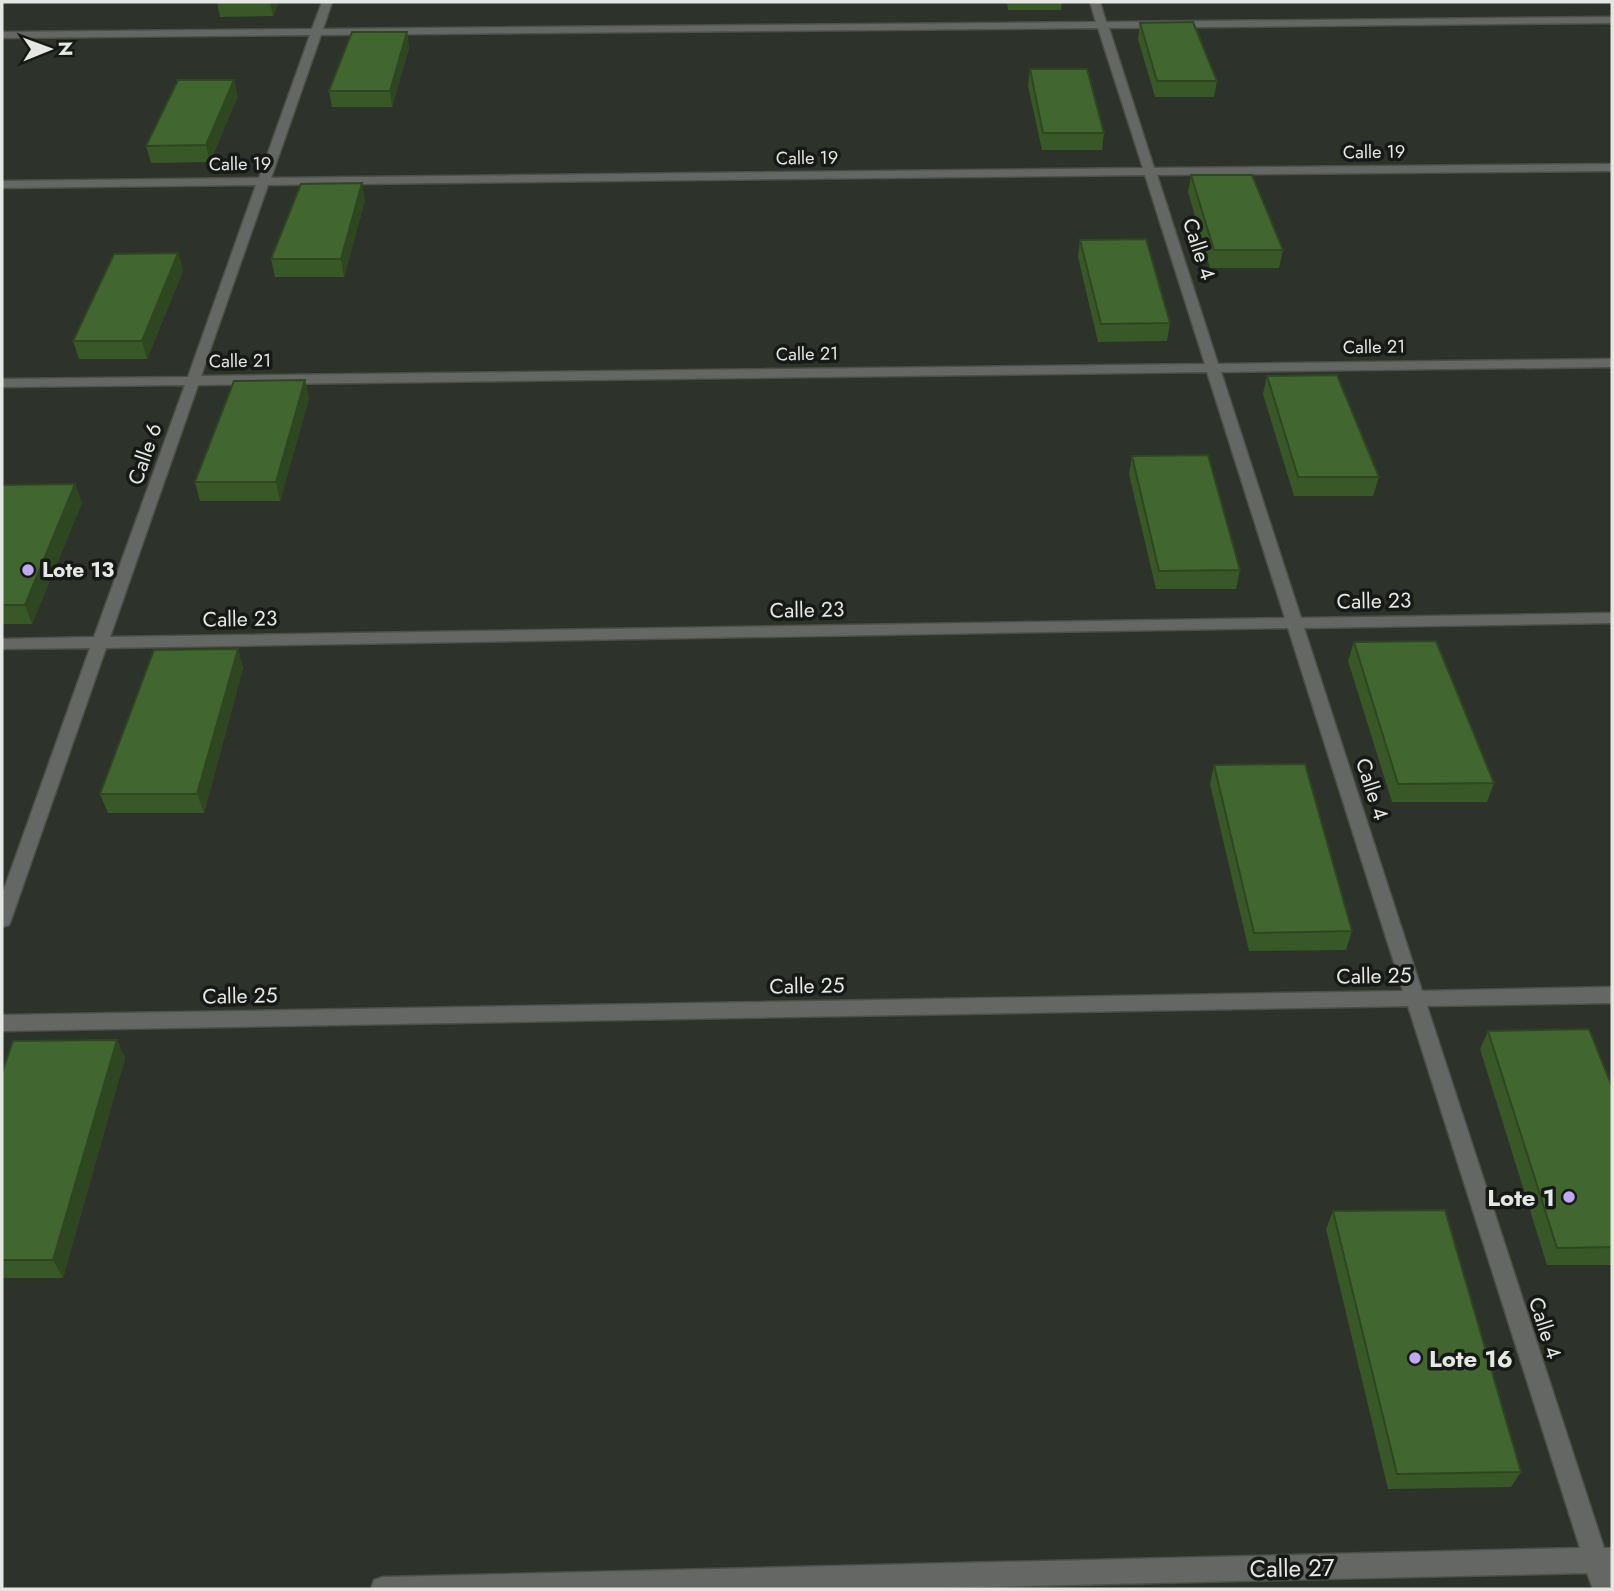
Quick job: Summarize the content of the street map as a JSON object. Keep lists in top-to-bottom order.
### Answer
{
  "streets": {
    "street": [
      "Calle 19",
      "Calle 4",
      "Calle 21",
      "Calle 6",
      "Calle 23",
      "Calle 25",
      "Calle 27"
    ]
  },
  "crossings": [
    ["Calle 19", "Calle 4"],
    ["Calle 19", "Calle 6"],
    ["Calle 4", "Calle 21"],
    ["Calle 4", "Calle 23"],
    ["Calle 4", "Calle 25"],
    ["Calle 4", "Calle 27"],
    ["Calle 21", "Calle 6"],
    ["Calle 6", "Calle 23"]
  ],
  "places": ["Lote 13", "Lote 1", "Lote 16"],
  "north": "right"
}
